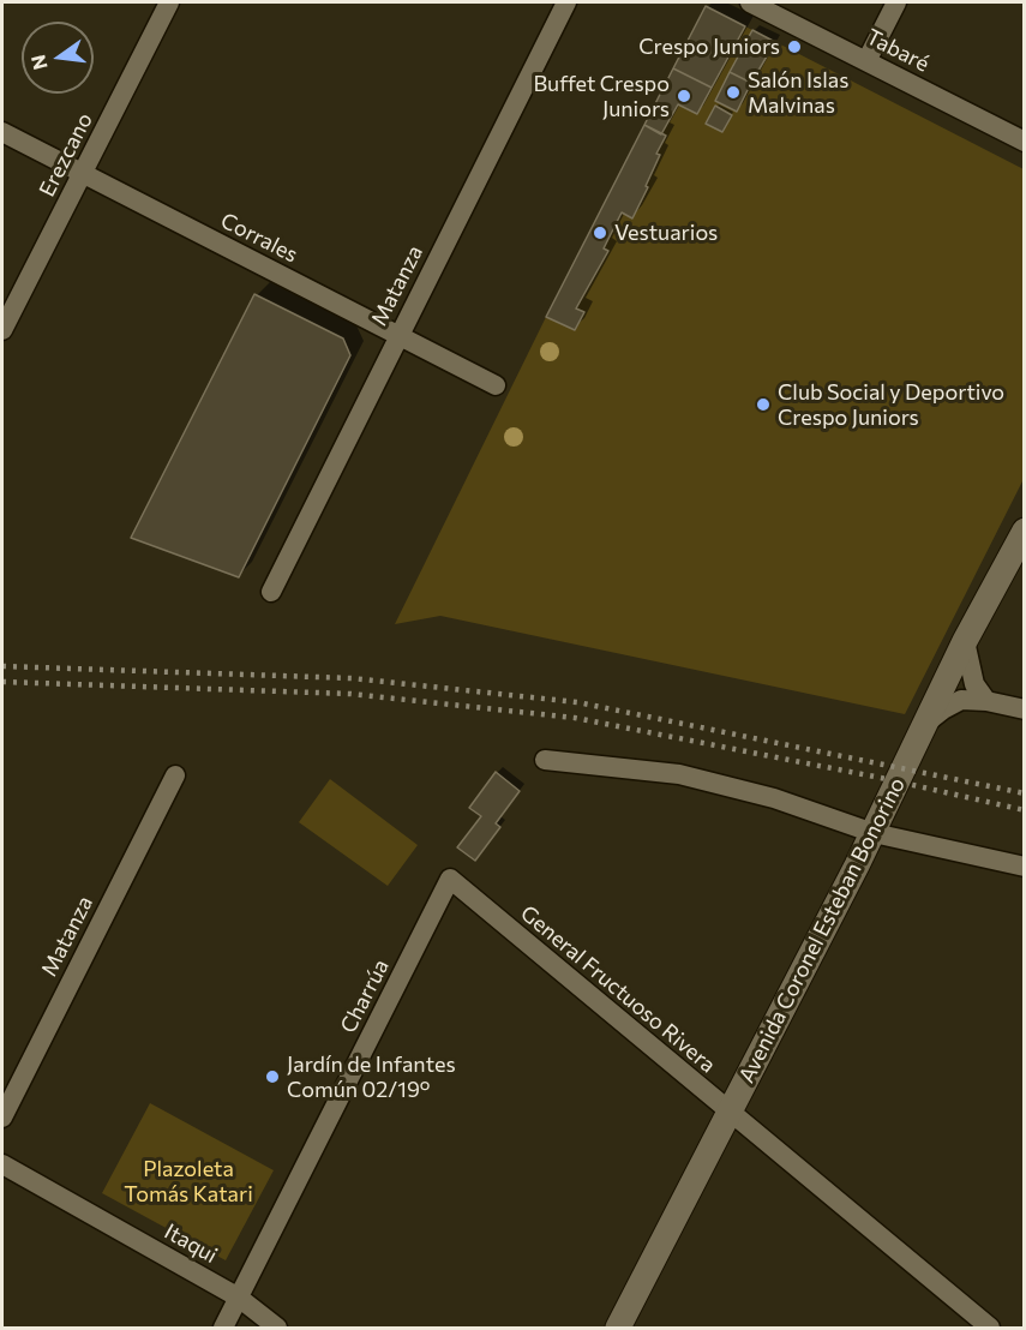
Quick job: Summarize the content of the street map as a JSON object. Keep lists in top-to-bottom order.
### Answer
{
  "streets": {
    "street": [
      "Tabaré",
      "Erezcano",
      "Corrales",
      "Matanza",
      "Avenida Coronel Esteban Bonorino",
      "General Fructuoso Rivera",
      "Charrúa",
      "Itaqui"
    ]
  },
  "crossings": [
    ["Erezcano", "Corrales"],
    ["Corrales", "Matanza"],
    ["Avenida Coronel Esteban Bonorino", "General Fructuoso Rivera"],
    ["General Fructuoso Rivera", "Charrúa"],
    ["Charrúa", "Itaqui"]
  ],
  "parks": ["Plazoleta Tomás Katari"],
  "places": [
    "Crespo Juniors",
    "Salón Islas Malvinas",
    "Buffet Crespo Juniors",
    "Vestuarios",
    "Club Social y Deportivo Crespo Juniors",
    "Jardín de Infantes Común 02/19°"
  ],
  "north": "left"
}
